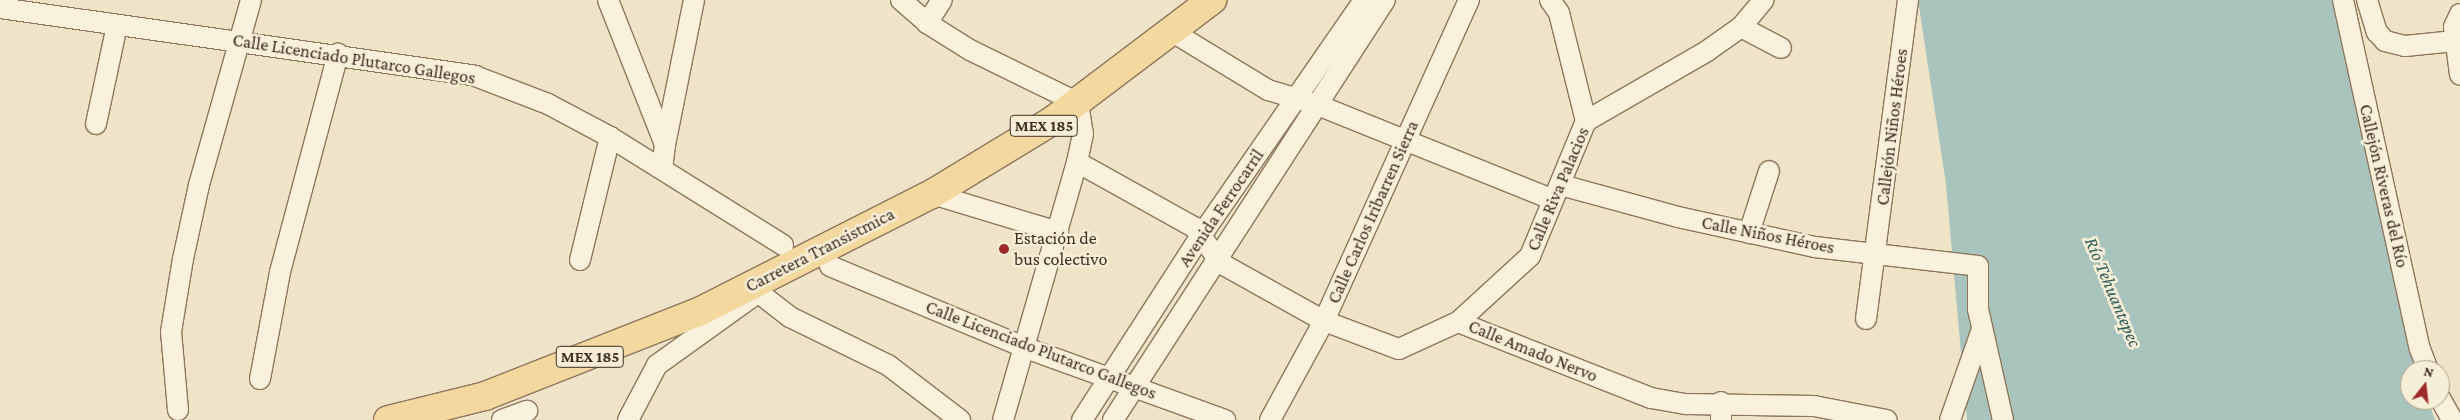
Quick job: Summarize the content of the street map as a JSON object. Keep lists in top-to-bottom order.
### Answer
{
  "streets": {
    "main road": ["MEX 185", "Carretera Transistmica"],
    "street": [
      "Calle Licenciado Plutarco Gallegos",
      "Callejón Niños Héroes",
      "Callejón Riveras del Río",
      "Calle Riva Palacios",
      "Avenida Ferrocarril",
      "Calle Carlos Iribarren Sierra",
      "Calle Niños Héroes",
      "Calle Amado Nervo"
    ]
  },
  "crossings": [
    ["Calle Licenciado Plutarco Gallegos", "Avenida Ferrocarril"],
    ["Callejón Niños Héroes", "Calle Niños Héroes"],
    ["Calle Riva Palacios", "Calle Niños Héroes"],
    ["Calle Riva Palacios", "Calle Amado Nervo"],
    ["Avenida Ferrocarril", "Calle Niños Héroes"],
    ["Avenida Ferrocarril", "Calle Amado Nervo"],
    ["Calle Carlos Iribarren Sierra", "Calle Niños Héroes"],
    ["Calle Carlos Iribarren Sierra", "Calle Amado Nervo"],
    ["Calle Niños Héroes", "Carretera Transistmica"]
  ],
  "water": ["Río Tehuantepec"],
  "places": ["Estación de bus colectivo"],
  "north": "top"
}
